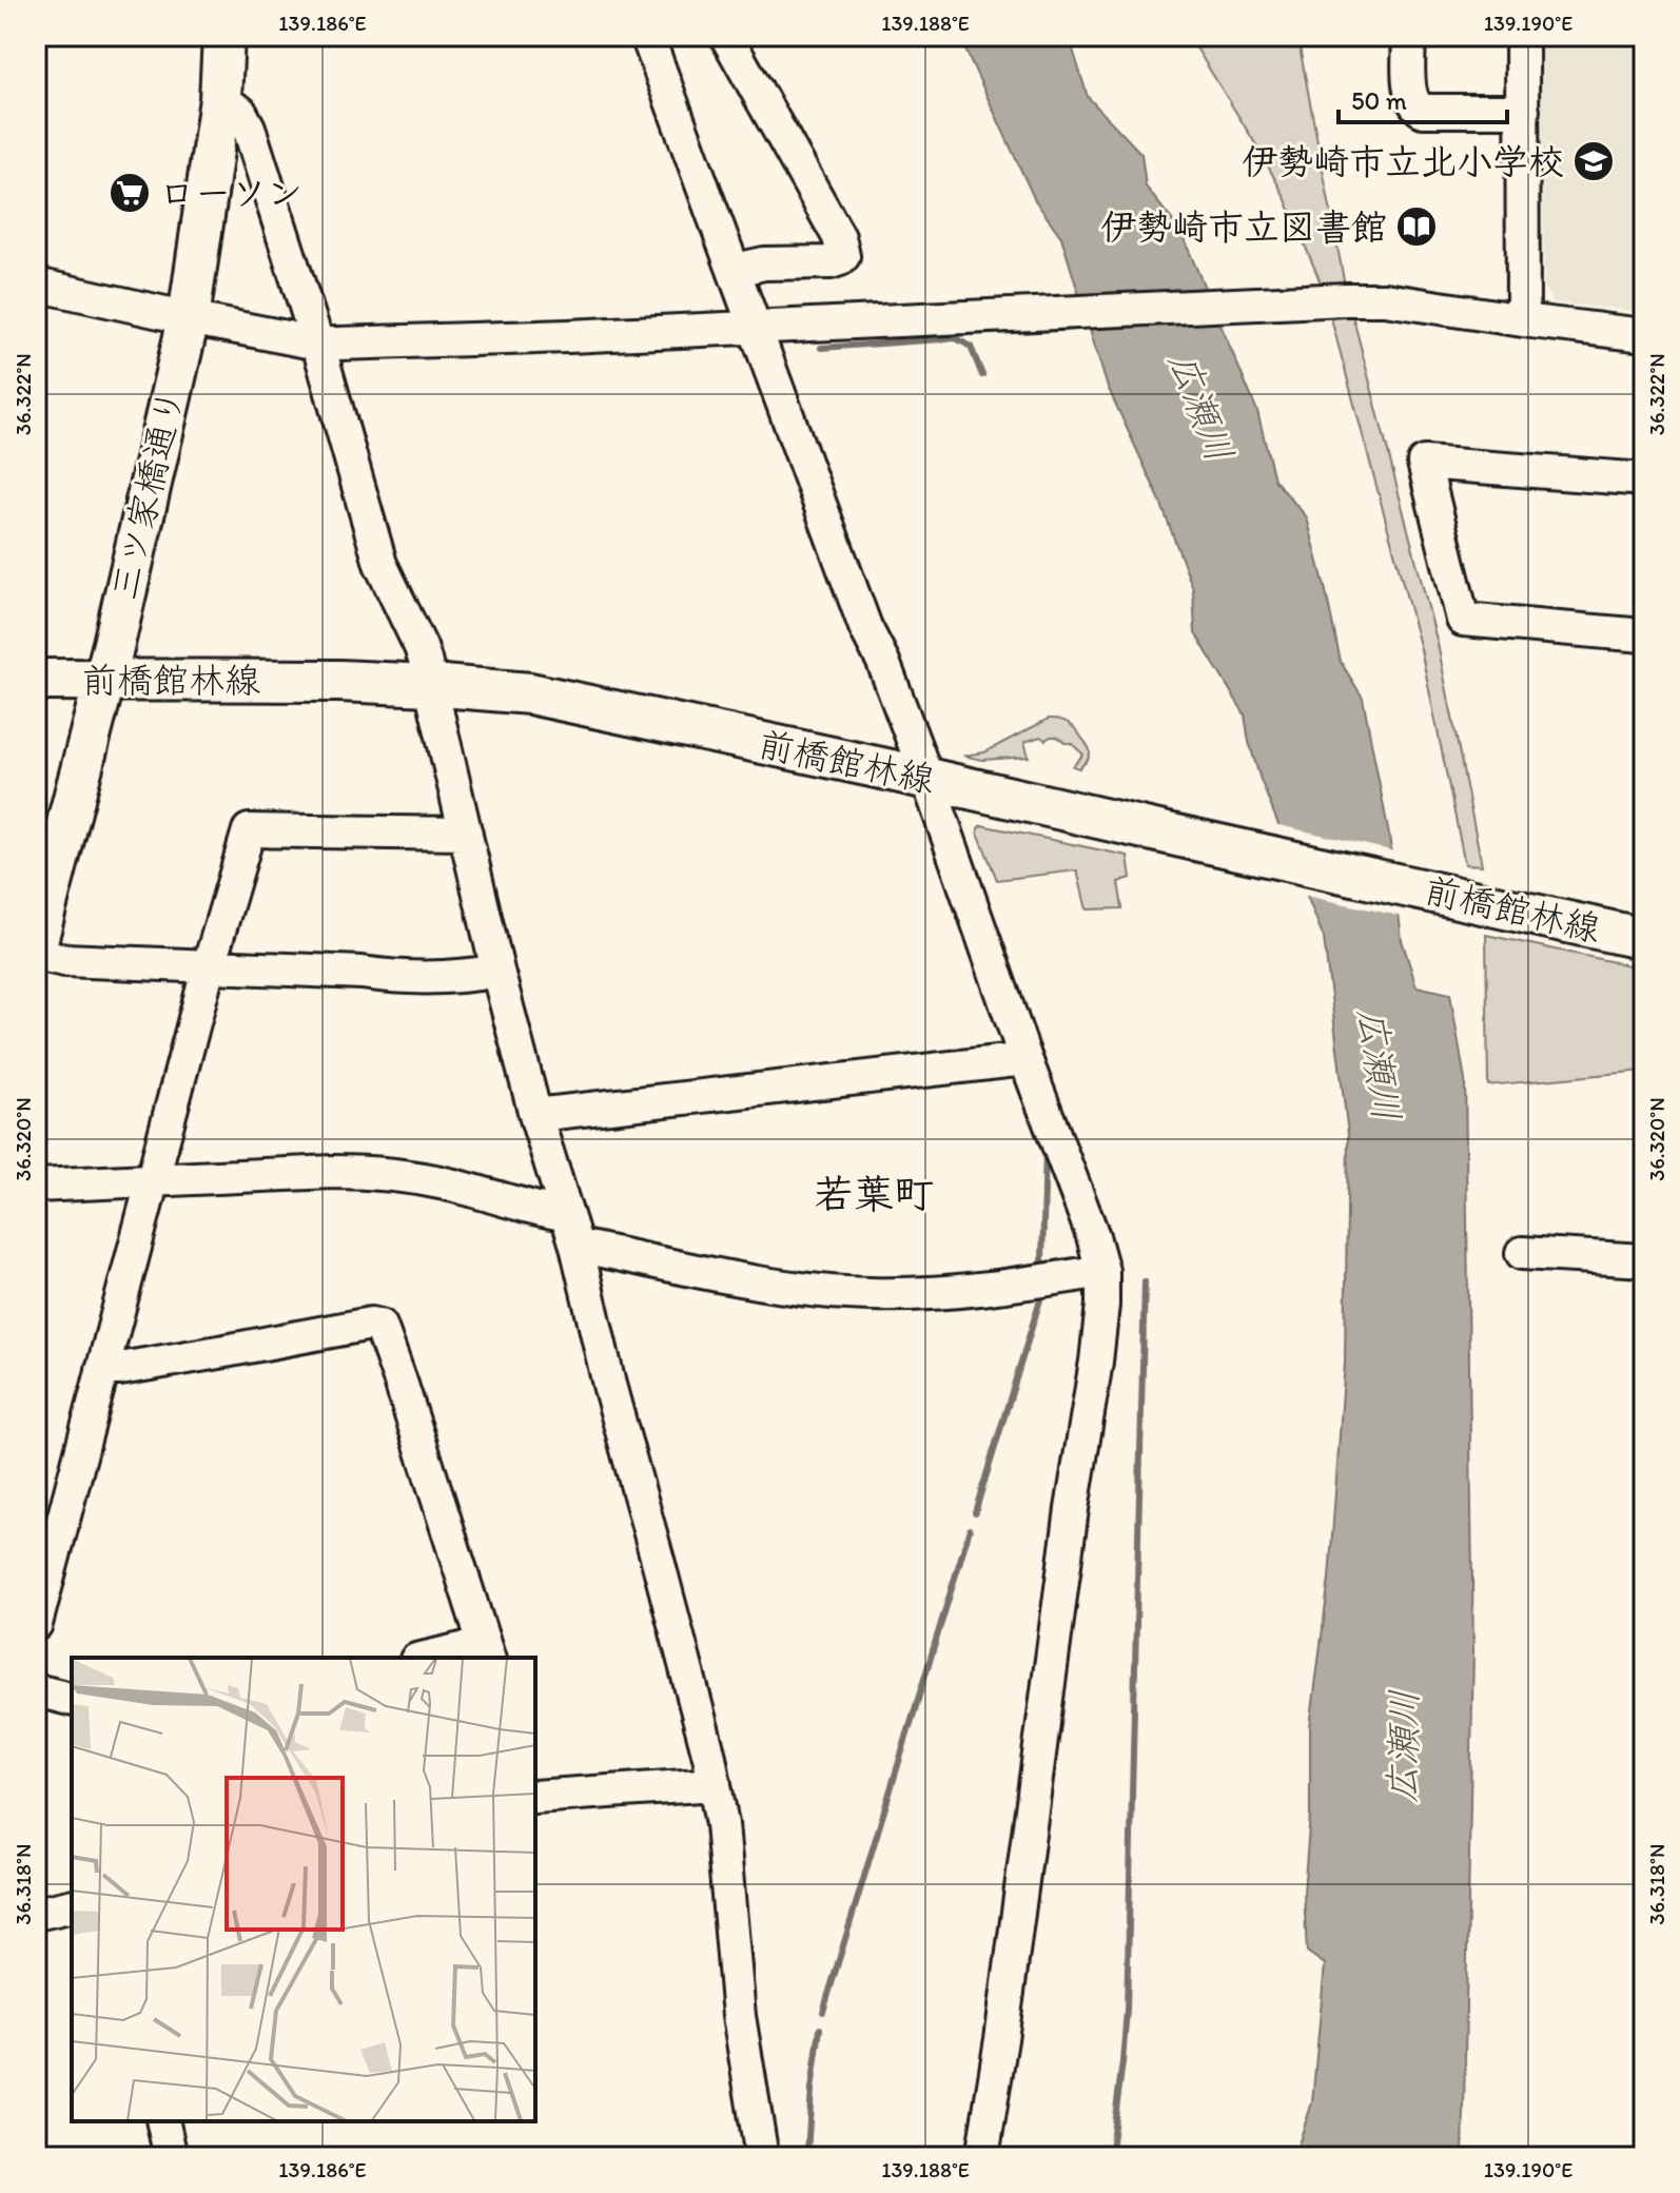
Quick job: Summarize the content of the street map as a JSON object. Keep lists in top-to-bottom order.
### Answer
{
  "streets": {
    "main road": ["三ツ家橋通り", "前橋館林線"]
  },
  "crossings": [
    ["三ツ家橋通り", "前橋館林線"]
  ],
  "districts": ["若葉町"],
  "water": ["広瀬川"],
  "places": {
    "school or university": ["伊勢崎市立北小学校"],
    "supermarket": ["ローソン"],
    "library": ["伊勢崎市立図書館"]
  },
  "scale_bar": "50 m",
  "coordinates": [
    "139.186°E",
    "139.188°E",
    "139.190°E",
    "36.322°N",
    "36.320°N",
    "36.318°N"
  ]
}
